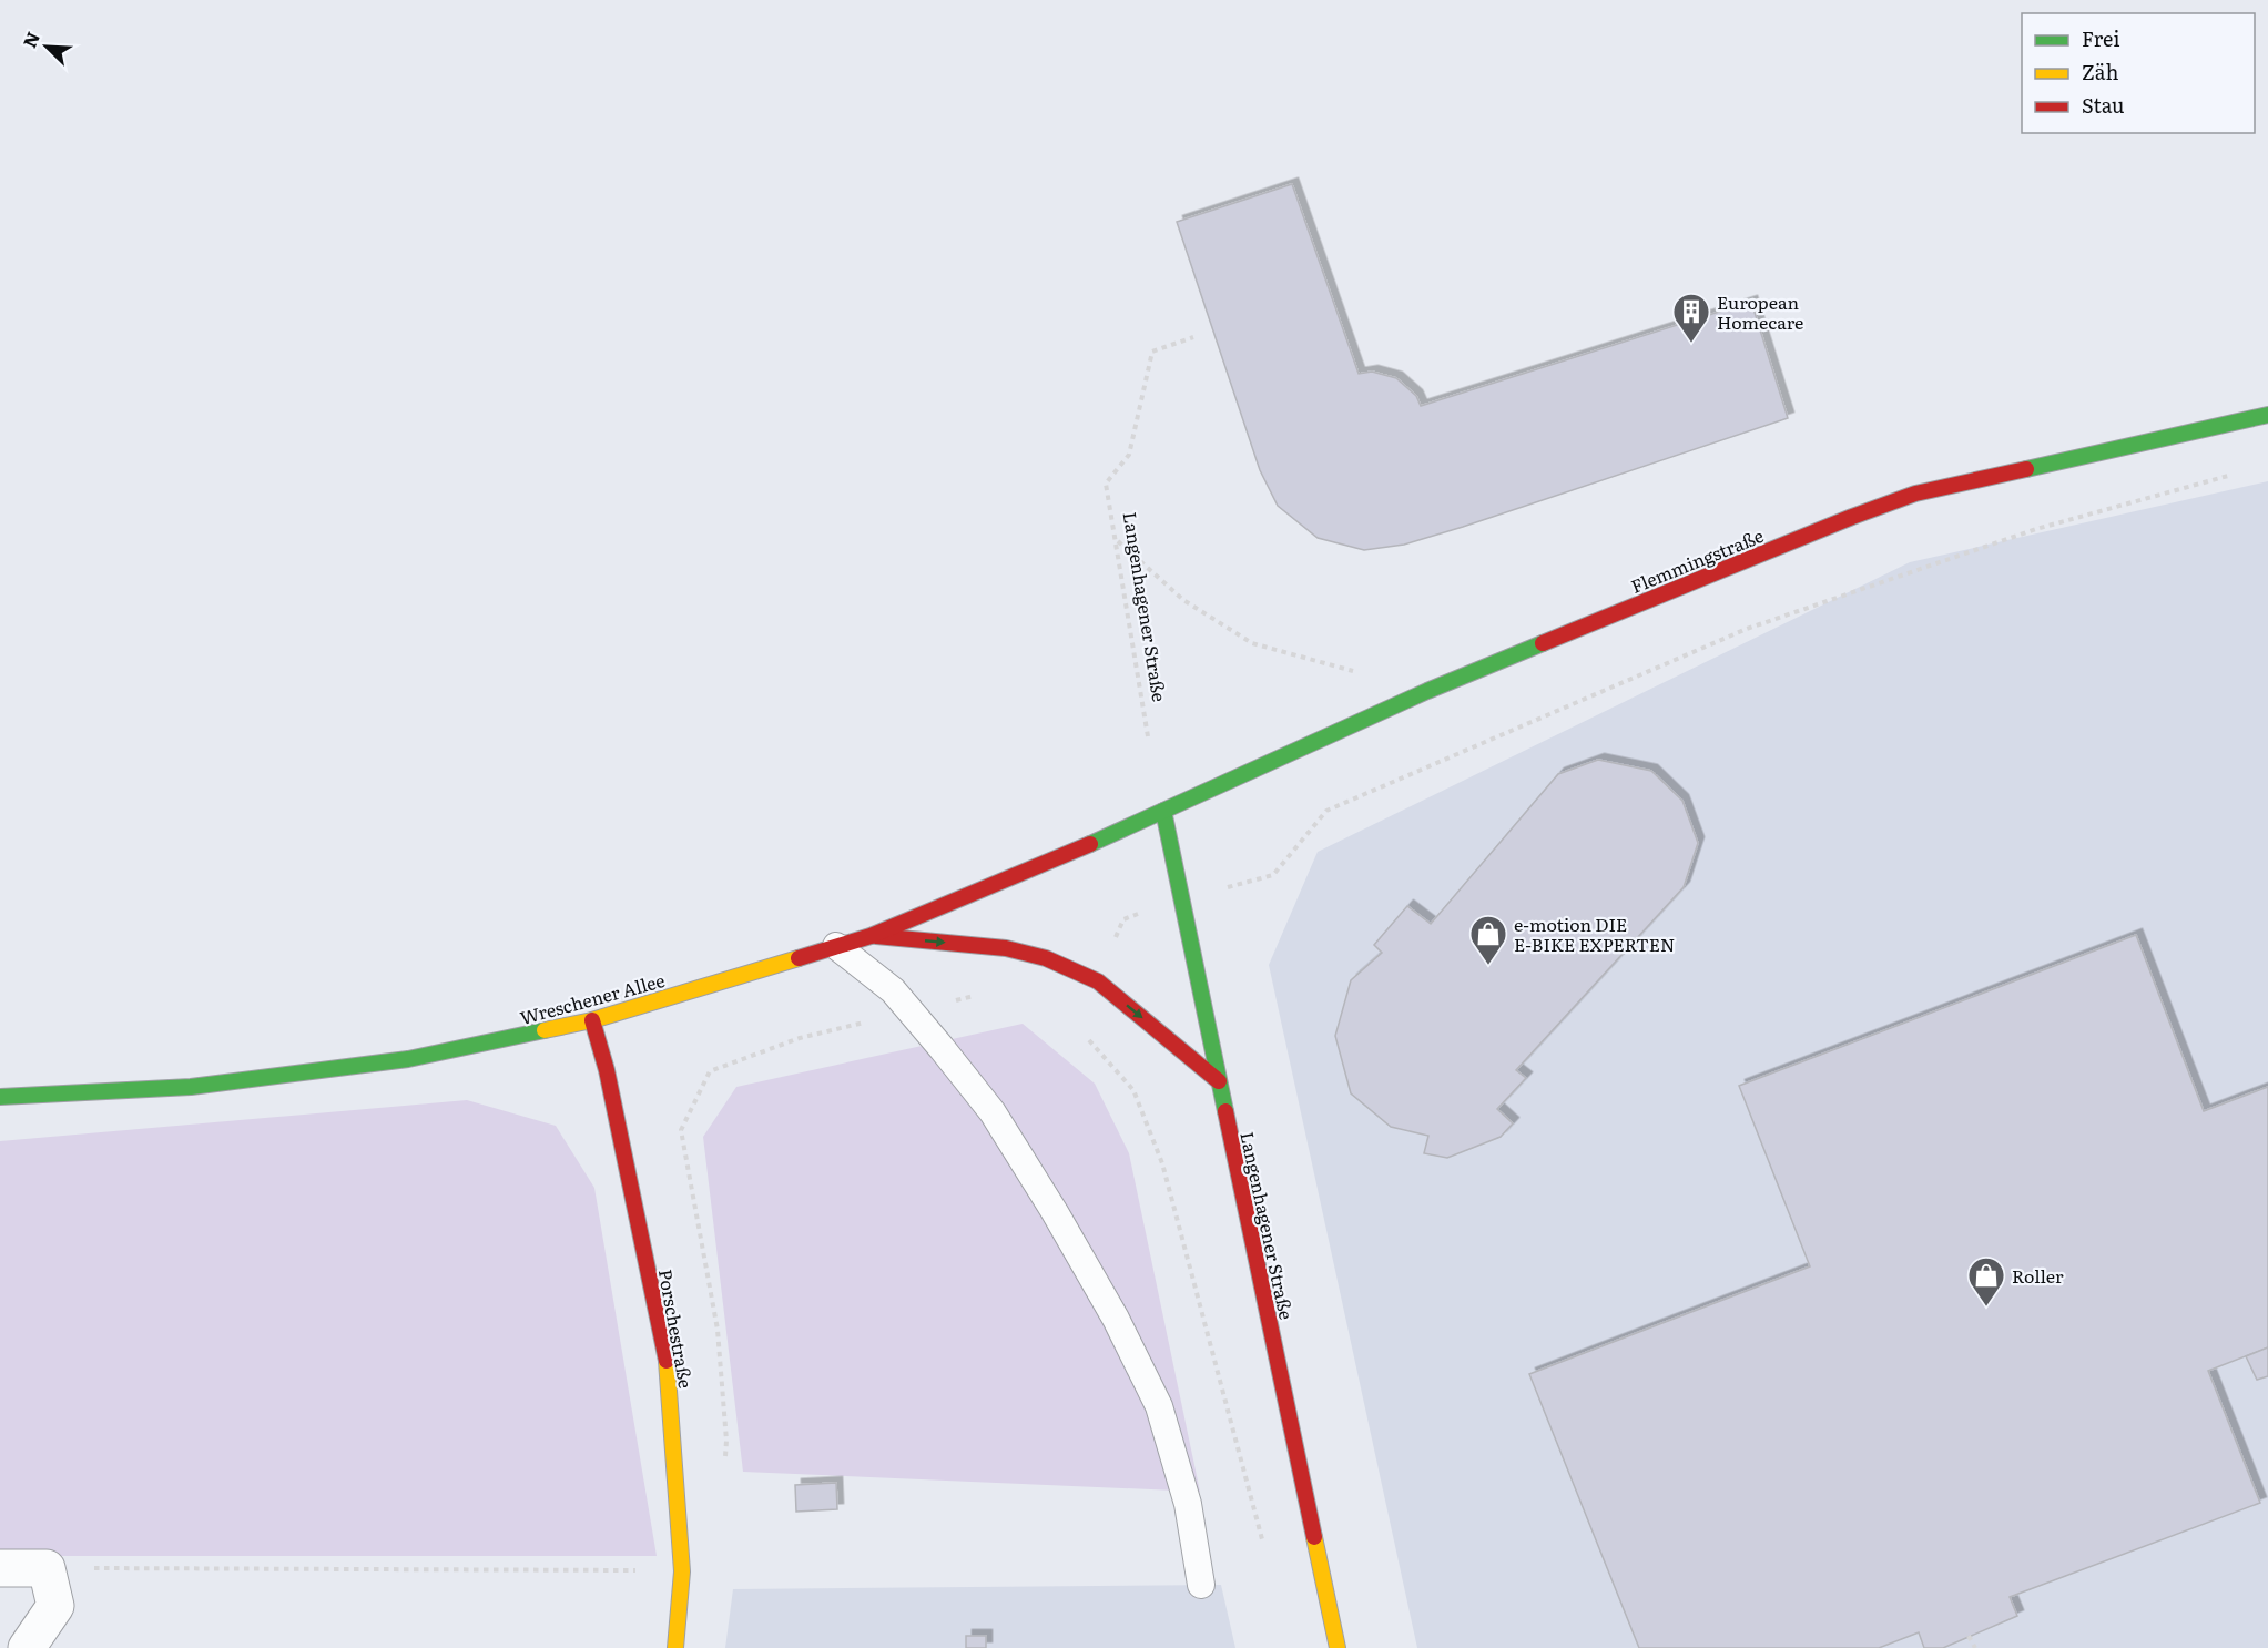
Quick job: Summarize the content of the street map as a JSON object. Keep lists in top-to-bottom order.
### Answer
{
  "streets": {
    "street": [
      "Flemmingstraße",
      "Langenhagener Straße",
      "Wreschener Allee",
      "Porschestraße"
    ]
  },
  "crossings": [
    ["Flemmingstraße", "Langenhagener Straße"],
    ["Flemmingstraße", "Wreschener Allee"],
    ["Langenhagener Straße", "Wreschener Allee"],
    ["Wreschener Allee", "Porschestraße"]
  ],
  "places": {
    "building": ["European Homecare"],
    "shop": ["e-motion DIE E-BIKE EXPERTEN", "Roller"]
  },
  "legend": ["Frei", "Zäh", "Stau"],
  "north": "top left"
}
